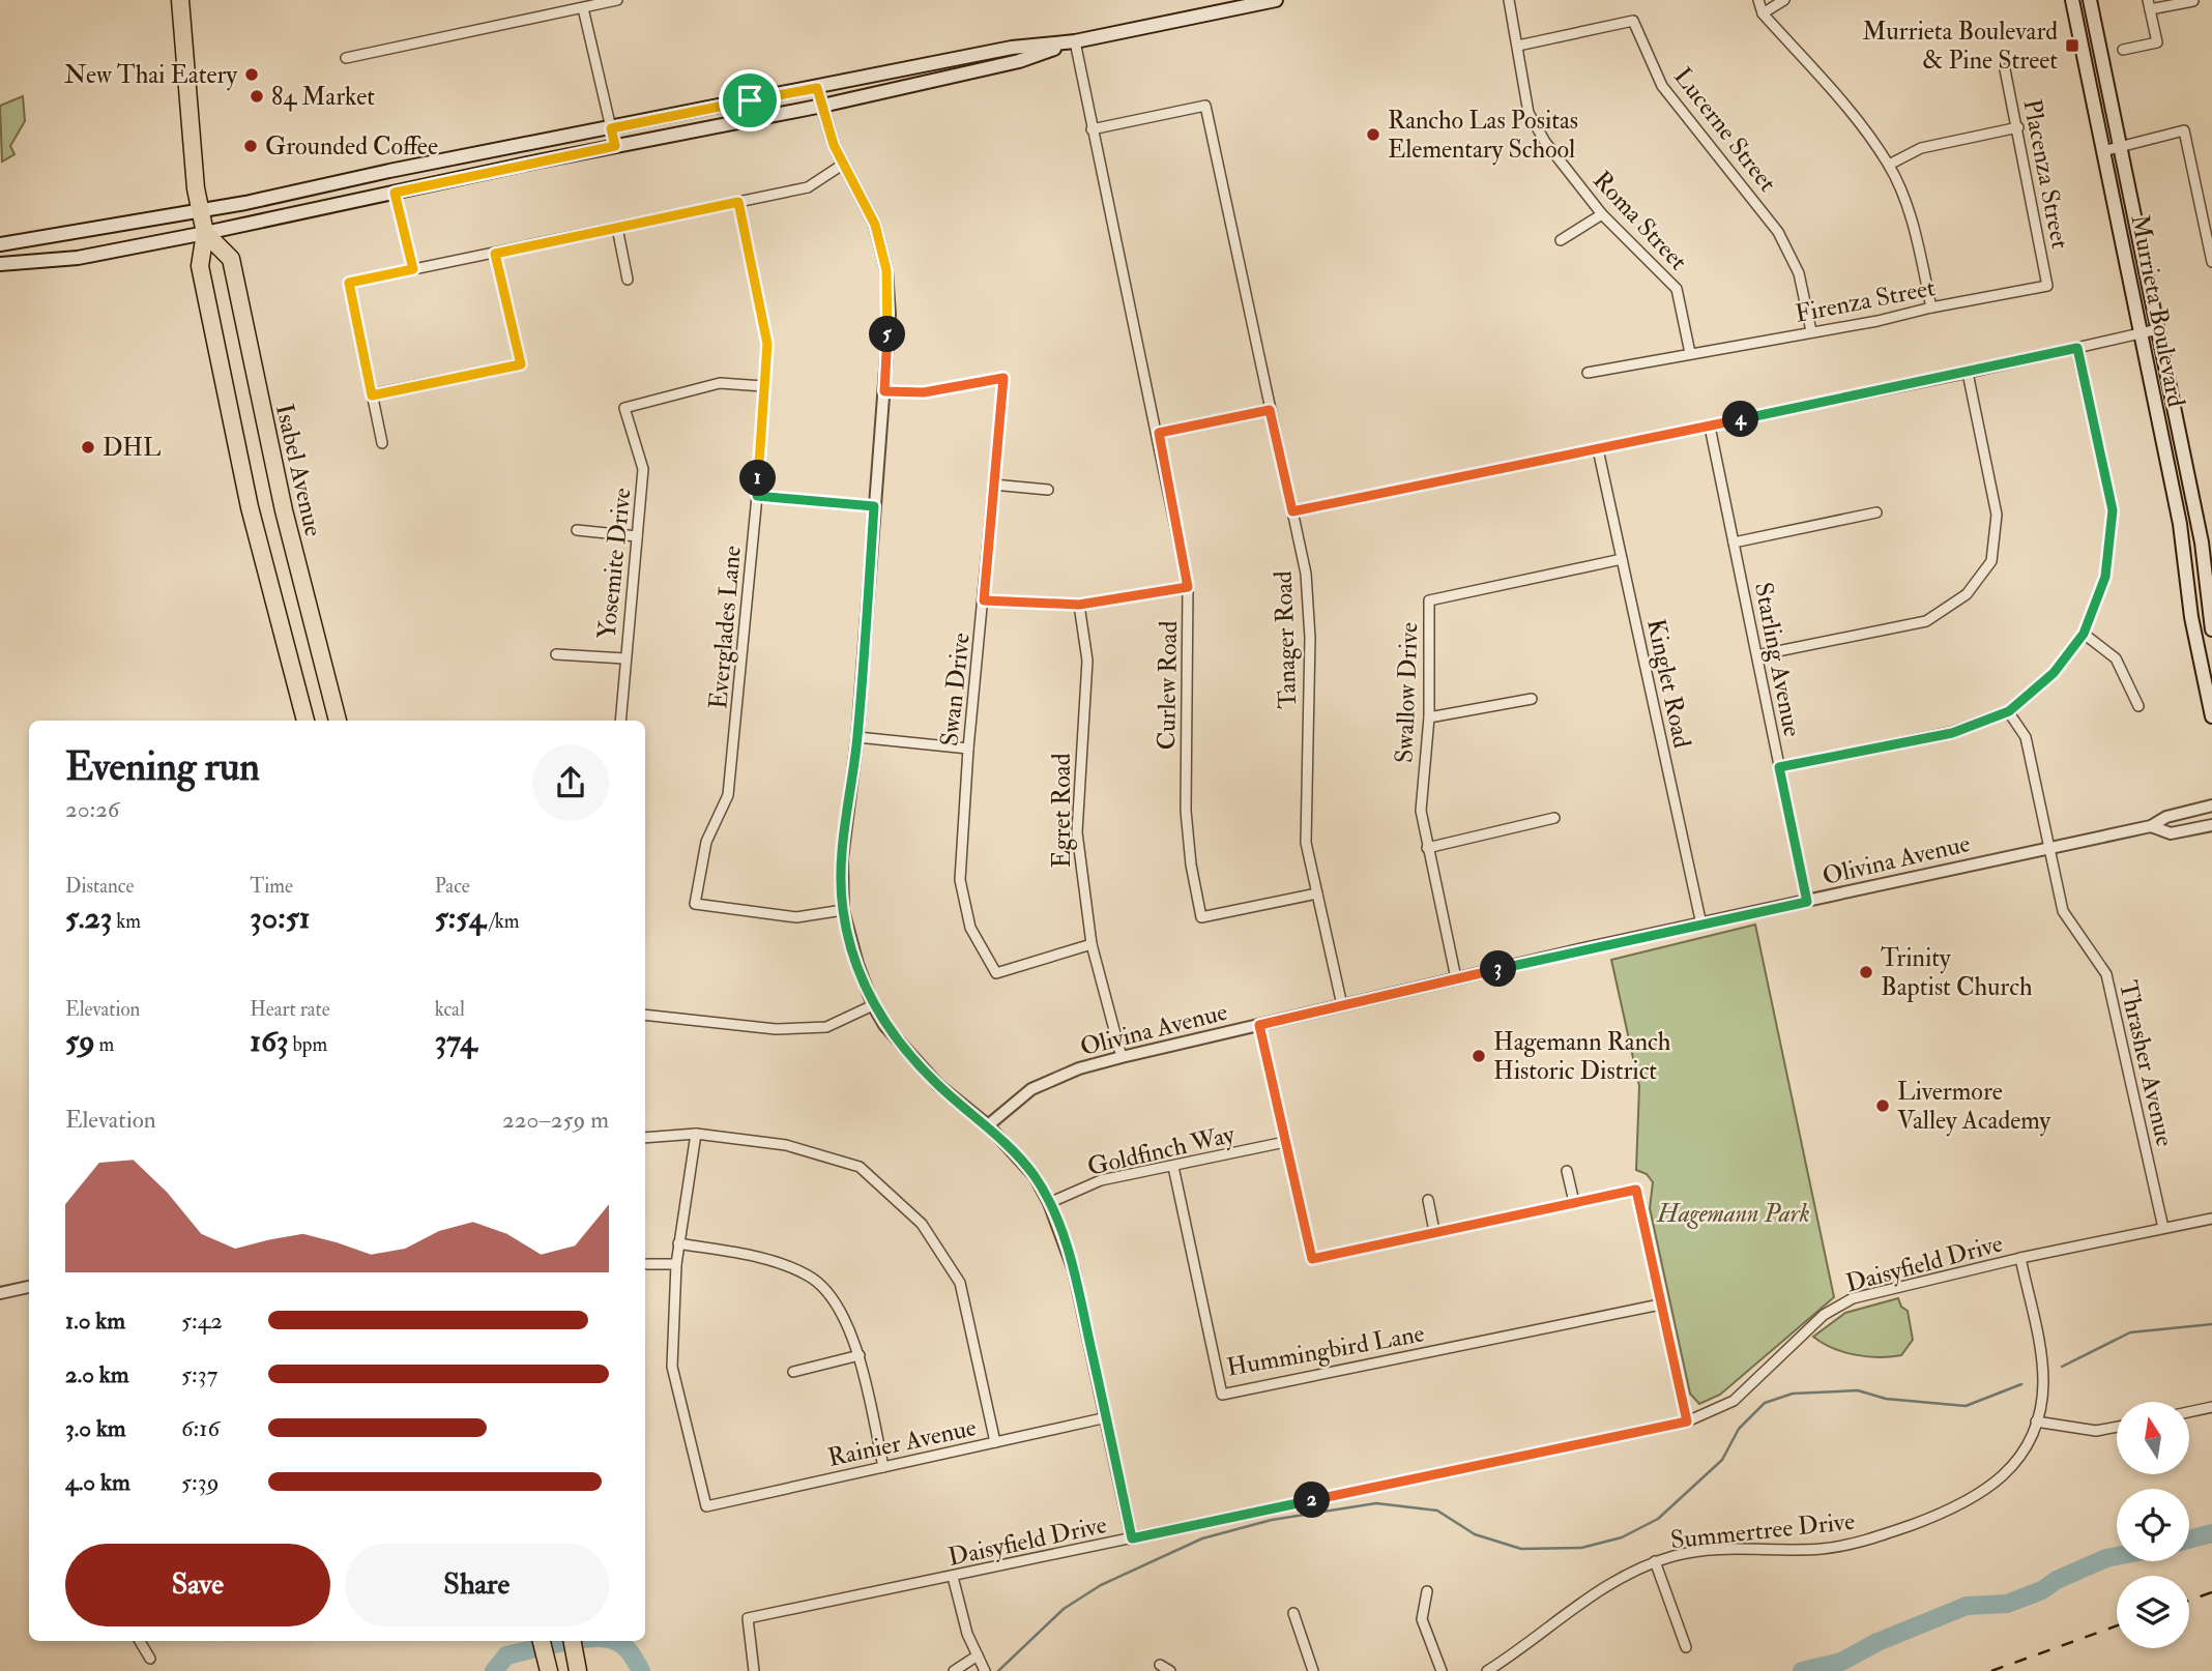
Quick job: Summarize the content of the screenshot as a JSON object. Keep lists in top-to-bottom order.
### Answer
{
  "streets": {
    "highway": ["Isabel Avenue"],
    "main road": ["Murrieta Boulevard"],
    "street": [
      "Lucerne Street",
      "Placenza Street",
      "Roma Street",
      "Firenza Street",
      "Yosemite Drive",
      "Everglades Lane",
      "Tanager Road",
      "Starling Avenue",
      "Kinglet Road",
      "Curlew Road",
      "Swan Drive",
      "Swallow Drive",
      "Egret Road",
      "Olivina Avenue",
      "Thrasher Avenue",
      "Goldfinch Way",
      "Daisyfield Drive",
      "Hummingbird Lane",
      "Rainier Avenue",
      "Summertree Drive"
    ]
  },
  "crossings": [
    ["Lucerne Street", "Roma Street"],
    ["Lucerne Street", "Firenza Street"],
    ["Placenza Street", "Firenza Street"],
    ["Roma Street", "Firenza Street"],
    ["Yosemite Drive", "Everglades Lane"],
    ["Tanager Road", "Curlew Road"],
    ["Tanager Road", "Olivina Avenue"],
    ["Starling Avenue", "Olivina Avenue"],
    ["Kinglet Road", "Swallow Drive"],
    ["Kinglet Road", "Olivina Avenue"],
    ["Swan Drive", "Egret Road"],
    ["Swallow Drive", "Olivina Avenue"],
    ["Egret Road", "Olivina Avenue"],
    ["Olivina Avenue", "Thrasher Avenue"],
    ["Thrasher Avenue", "Daisyfield Drive"],
    ["Goldfinch Way", "Hummingbird Lane"],
    ["Daisyfield Drive", "Summertree Drive"]
  ],
  "parks": ["Hagemann Park"],
  "places": {
    "transit": ["Murrieta Boulevard & Pine Street"],
    "other": [
      "New Thai Eatery",
      "84 Market",
      "Rancho Las Positas Elementary School",
      "Grounded Coffee",
      "DHL",
      "Trinity Baptist Church",
      "Hagemann Ranch Historic District",
      "Livermore Valley Academy"
    ]
  },
  "north": "top",
  "page": {
    "pins": [
      "5",
      "4",
      "1",
      "3",
      "2"
    ],
    "heading": ["Evening run", "20:26"],
    "stats": [
      ["Distance", "5.23 km"],
      ["Time", "30:51"],
      ["Pace", "5:54 /km"],
      ["Elevation", "59 m"],
      ["Heart rate", "163 bpm"],
      ["kcal", "374"]
    ],
    "chart": ["Elevation", "220–259 m"],
    "list": [
      {
        "name": "1.0 km",
        "note": "5:42"
      },
      {
        "name": "2.0 km",
        "note": "5:37"
      },
      {
        "name": "3.0 km",
        "note": "6:16"
      },
      {
        "name": "4.0 km",
        "note": "5:39"
      }
    ],
    "buttons": ["Save", "Share"]
  }
}
